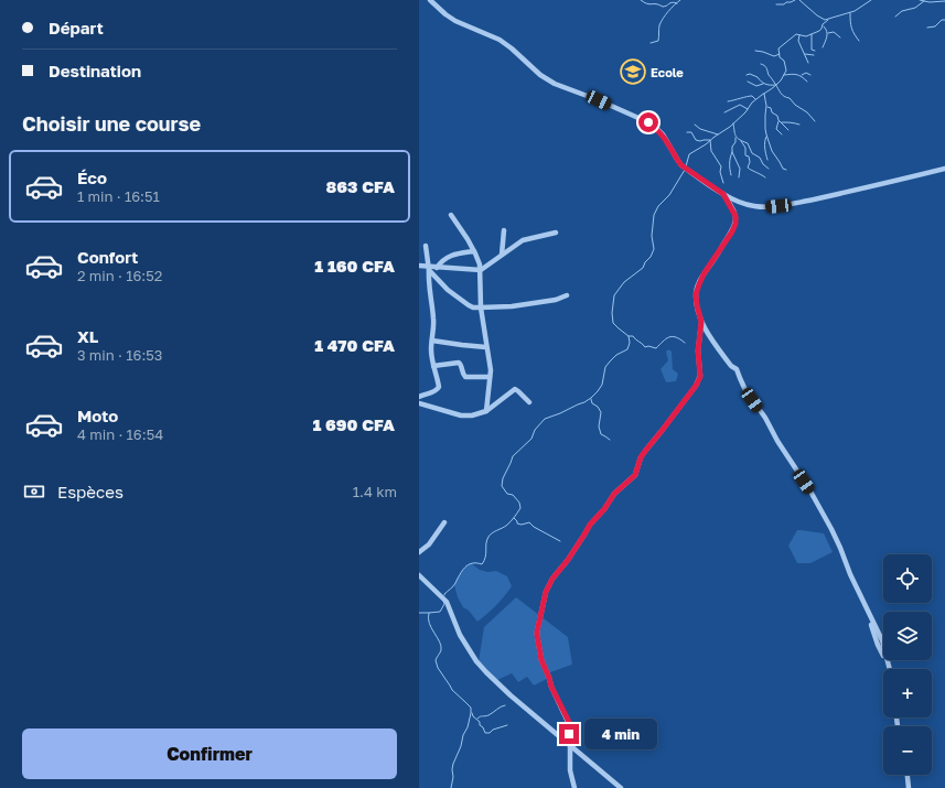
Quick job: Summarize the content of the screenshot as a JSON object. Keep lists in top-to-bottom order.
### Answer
{
  "places": {
    "school or university": ["Ecole"]
  },
  "page": {
    "banner": ["Départ", "Destination"],
    "heading": "Choisir une course",
    "list": [
      {
        "name": "Éco",
        "note": "1 min · 16:51",
        "value": "863 CFA"
      },
      {
        "name": "Confort",
        "note": "2 min · 16:52",
        "value": "1 160 CFA"
      },
      {
        "name": "XL",
        "note": "3 min · 16:53",
        "value": "1 470 CFA"
      },
      {
        "name": "Moto",
        "note": "4 min · 16:54",
        "value": "1 690 CFA"
      }
    ],
    "pay": ["Espèces", "1.4 km"],
    "map_buttons": ["+", "−"],
    "bubble": "4 min",
    "buttons": "Confirmer"
  }
}
